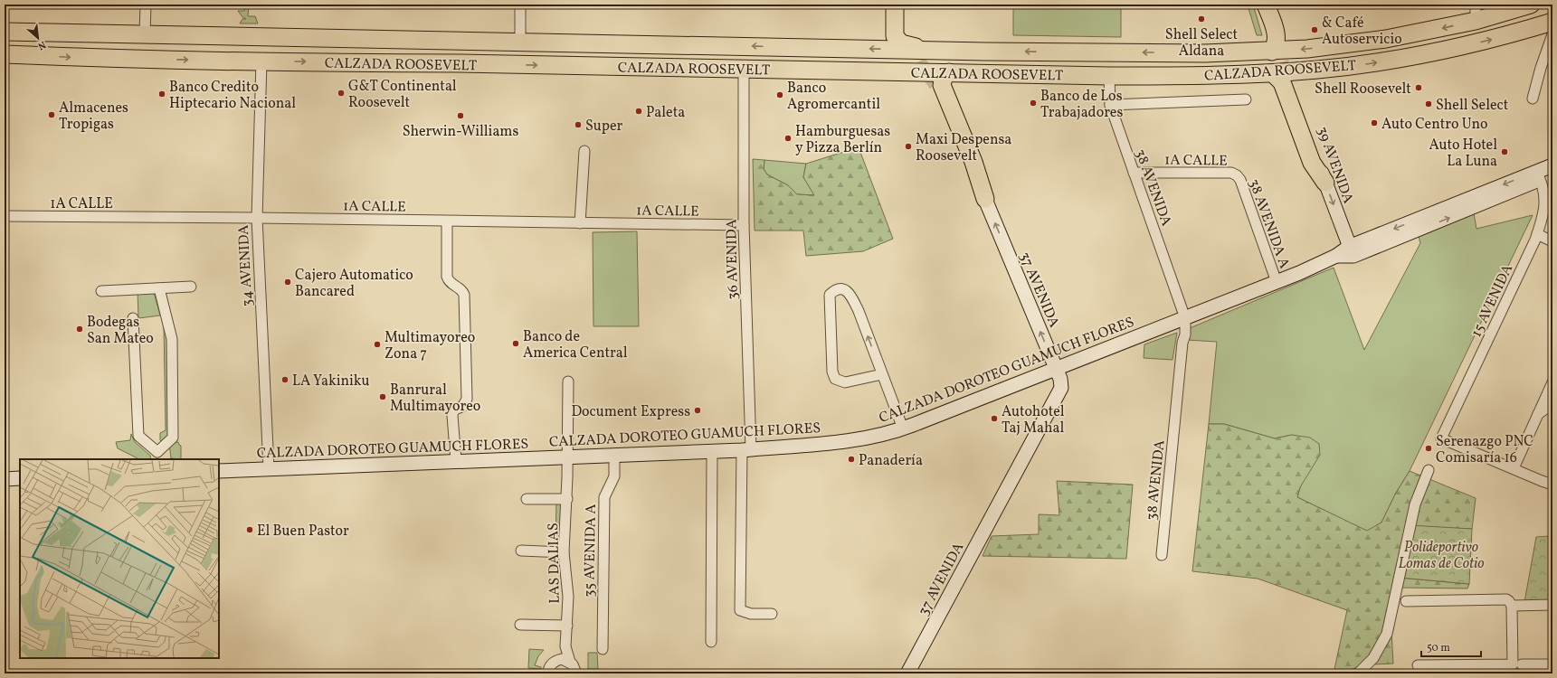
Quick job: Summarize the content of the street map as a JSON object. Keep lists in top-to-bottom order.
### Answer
{
  "streets": {
    "highway": ["CALZADA ROOSEVELT"],
    "main road": ["39 AVENIDA", "37 AVENIDA", "CALZADA DOROTEO GUAMUCH FLORES"],
    "street": [
      "1A CALLE",
      "38 AVENIDA",
      "38 AVENIDA A",
      "36 AVENIDA",
      "34 AVENIDA",
      "15 AVENIDA",
      "35 AVENIDA A",
      "LAS DALIAS"
    ]
  },
  "crossings": [
    ["CALZADA ROOSEVELT", "38 AVENIDA"],
    ["CALZADA ROOSEVELT", "36 AVENIDA"],
    ["CALZADA ROOSEVELT", "34 AVENIDA"],
    ["1A CALLE", "38 AVENIDA"],
    ["1A CALLE", "38 AVENIDA A"],
    ["1A CALLE", "36 AVENIDA"],
    ["1A CALLE", "34 AVENIDA"],
    ["39 AVENIDA", "CALZADA DOROTEO GUAMUCH FLORES"],
    ["38 AVENIDA", "CALZADA DOROTEO GUAMUCH FLORES"],
    ["38 AVENIDA A", "CALZADA DOROTEO GUAMUCH FLORES"],
    ["36 AVENIDA", "CALZADA DOROTEO GUAMUCH FLORES"],
    ["34 AVENIDA", "CALZADA DOROTEO GUAMUCH FLORES"],
    ["37 AVENIDA", "CALZADA DOROTEO GUAMUCH FLORES"],
    ["15 AVENIDA", "CALZADA DOROTEO GUAMUCH FLORES"],
    ["CALZADA DOROTEO GUAMUCH FLORES", "35 AVENIDA A"],
    ["CALZADA DOROTEO GUAMUCH FLORES", "LAS DALIAS"]
  ],
  "one_way": ["39 AVENIDA"],
  "parks": ["Polideportivo Lomas de Cotio"],
  "places": [
    "Shell Select Aldana",
    "& Café Autoservicio",
    "Shell Roosevelt",
    "G&T Continental Roosevelt",
    "Banco Credito Hiptecario Nacional",
    "Banco Agromercantil",
    "Banco de Los Trabajadores",
    "Shell Select",
    "Paleta",
    "Almacenes Tropigas",
    "Sherwin-Williams",
    "Auto Centro Uno",
    "Super",
    "Hamburguesas y Pizza Berlín",
    "Maxi Despensa Roosevelt",
    "Auto Hotel La Luna",
    "Cajero Automatico Bancared",
    "Bodegas San Mateo",
    "Banco de America Central",
    "Multimayoreo Zona 7",
    "LA Yakiniku",
    "Banrural Multimayoreo",
    "Document Express",
    "Autohotel Taj Mahal",
    "Serenazgo PNC Comisaría 16",
    "Panadería",
    "El Buen Pastor"
  ],
  "scale_bar": "50 m",
  "north": "bottom right"
}
